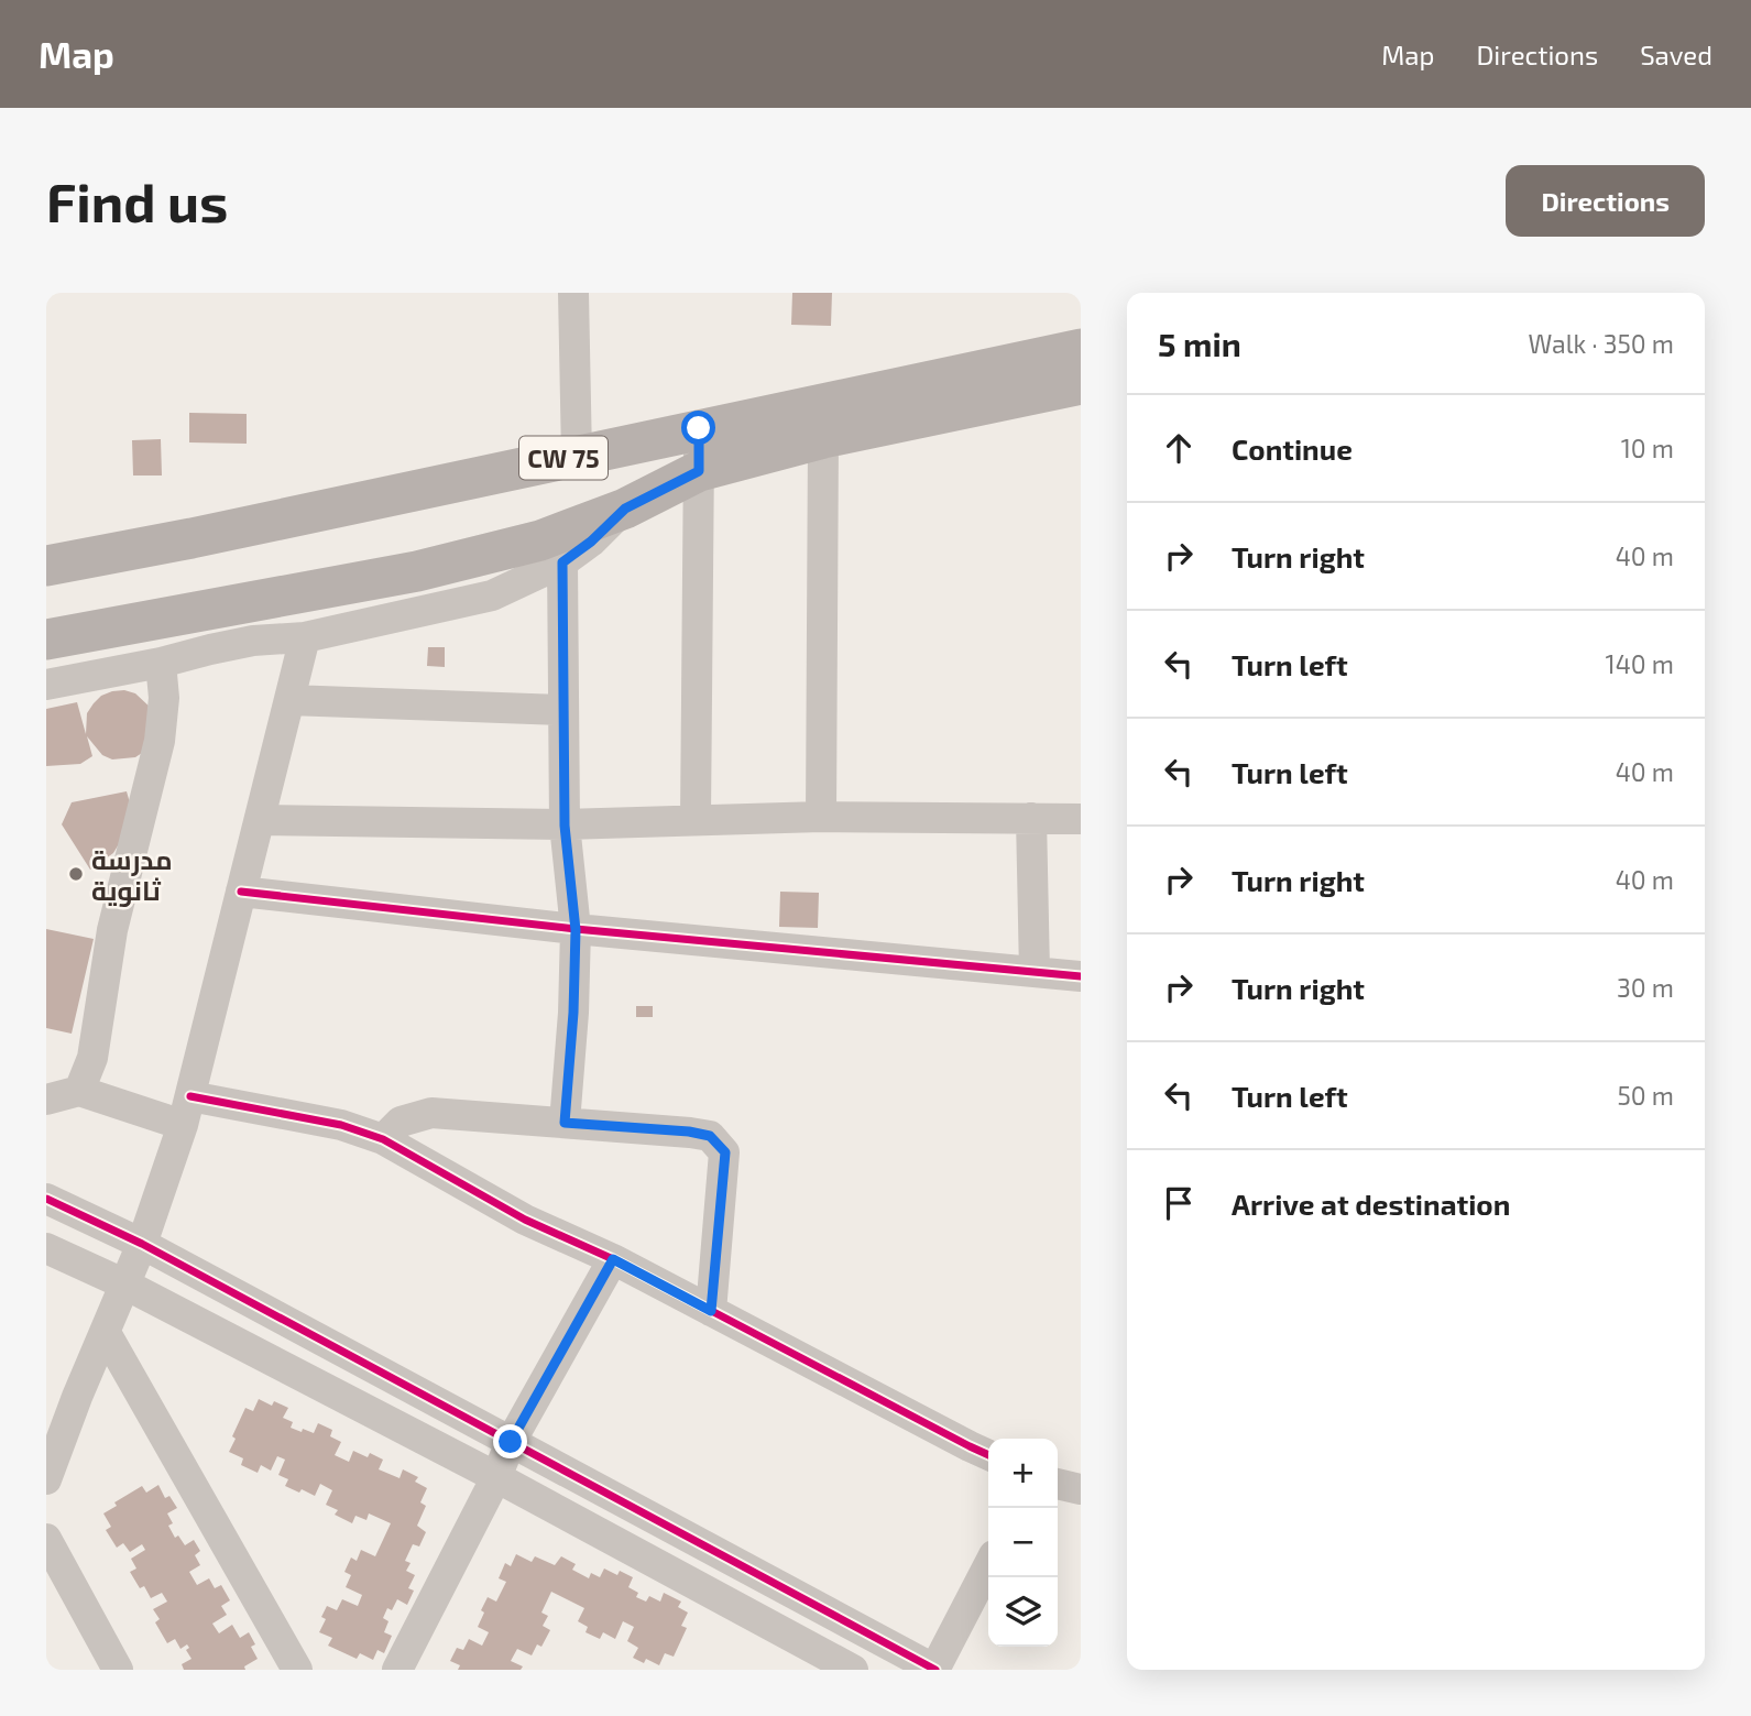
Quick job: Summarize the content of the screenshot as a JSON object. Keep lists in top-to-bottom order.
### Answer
{
  "streets": {
    "main road": ["CW 75"]
  },
  "places": ["مدرسة ثانوية"],
  "page": {
    "header": "Map",
    "nav": ["Map", "Directions", "Saved"],
    "buttons": "Directions",
    "title": "Find us",
    "heading": ["5 min", "Walk · 350 m"],
    "list": [
      ["Continue", "10 m"],
      ["Turn right", "40 m"],
      ["Turn left", "140 m"],
      ["Turn left", "40 m"],
      ["Turn right", "40 m"],
      ["Turn right", "30 m"],
      ["Turn left", "50 m"],
      "Arrive at destination"
    ],
    "map_buttons": ["+", "−"]
  }
}
